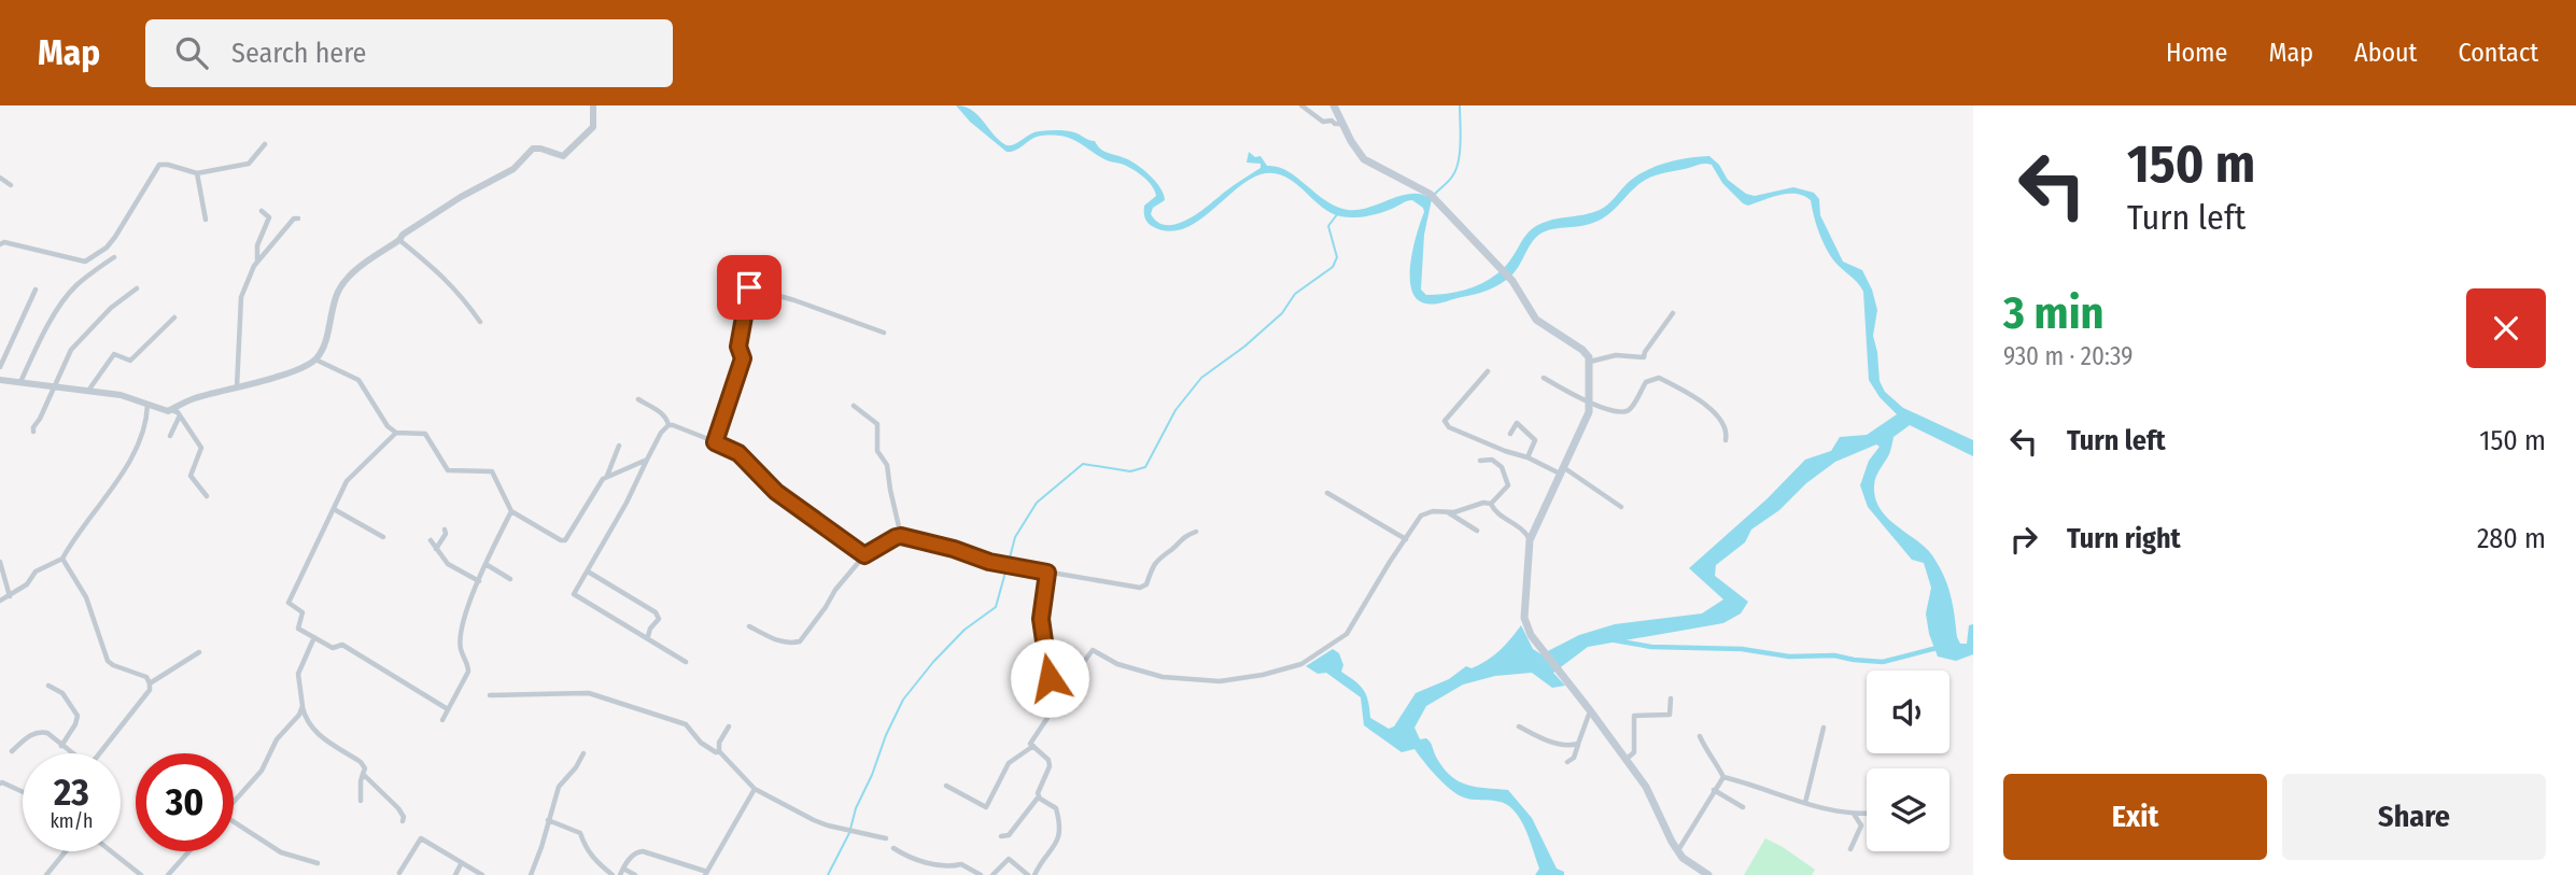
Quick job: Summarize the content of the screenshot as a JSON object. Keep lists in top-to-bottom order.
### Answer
{
  "page": {
    "header": "Map",
    "search": "Search here",
    "nav": [
      "Home",
      "Map",
      "About",
      "Contact"
    ],
    "turn": ["150 m", "Turn left"],
    "heading": ["3 min", "930 m · 20:39"],
    "list": [
      {
        "name": "Turn left",
        "value": "150 m"
      },
      {
        "name": "Turn right",
        "value": "280 m"
      }
    ],
    "speed": "23 km/h",
    "limit": "30",
    "buttons": ["Exit", "Share"]
  }
}
